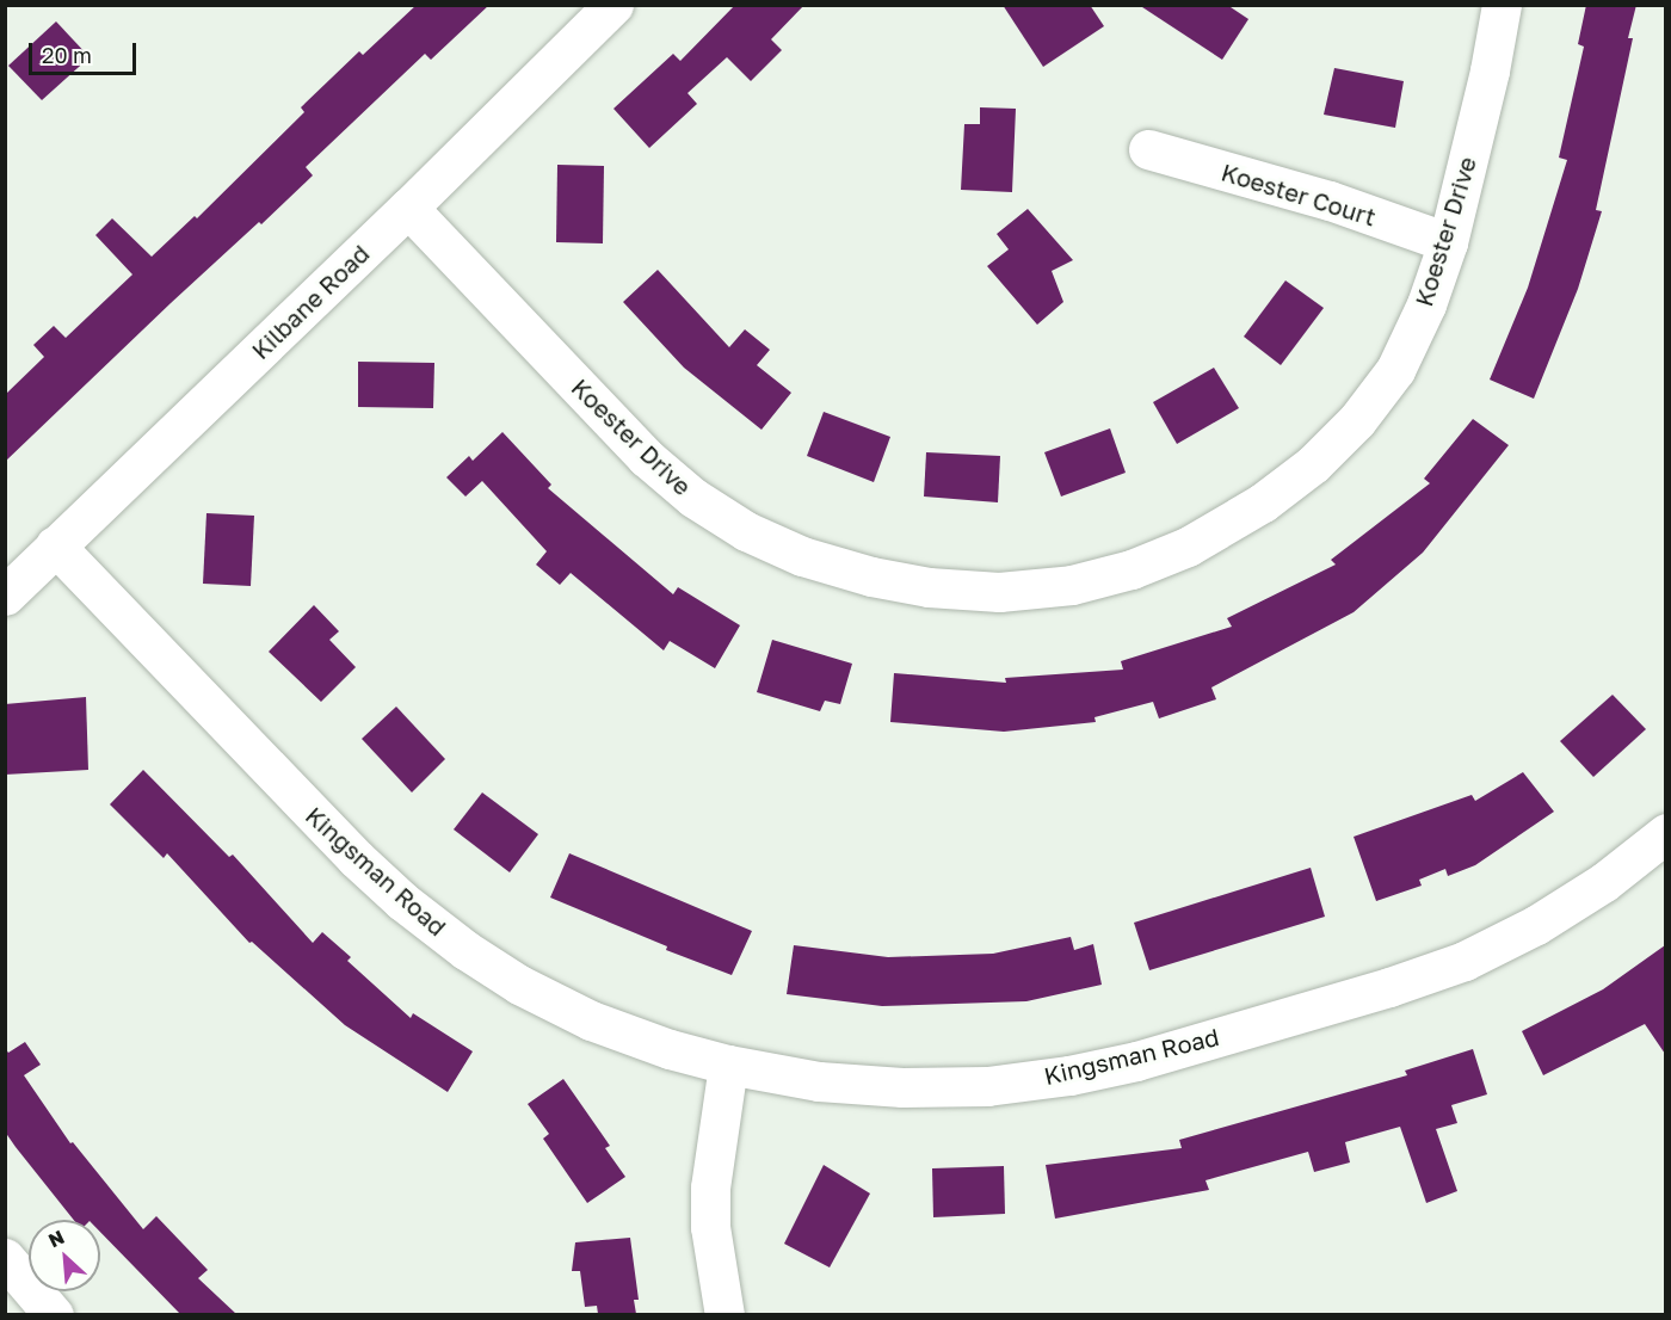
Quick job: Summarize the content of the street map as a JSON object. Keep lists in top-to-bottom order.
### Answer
{
  "streets": {
    "street": [
      "Koester Court",
      "Koester Drive",
      "Kilbane Road",
      "Kingsman Road"
    ]
  },
  "crossings": [
    ["Koester Court", "Koester Drive"],
    ["Koester Drive", "Kilbane Road"],
    ["Kilbane Road", "Kingsman Road"]
  ],
  "scale_bar": "20 m",
  "north": "top left"
}
